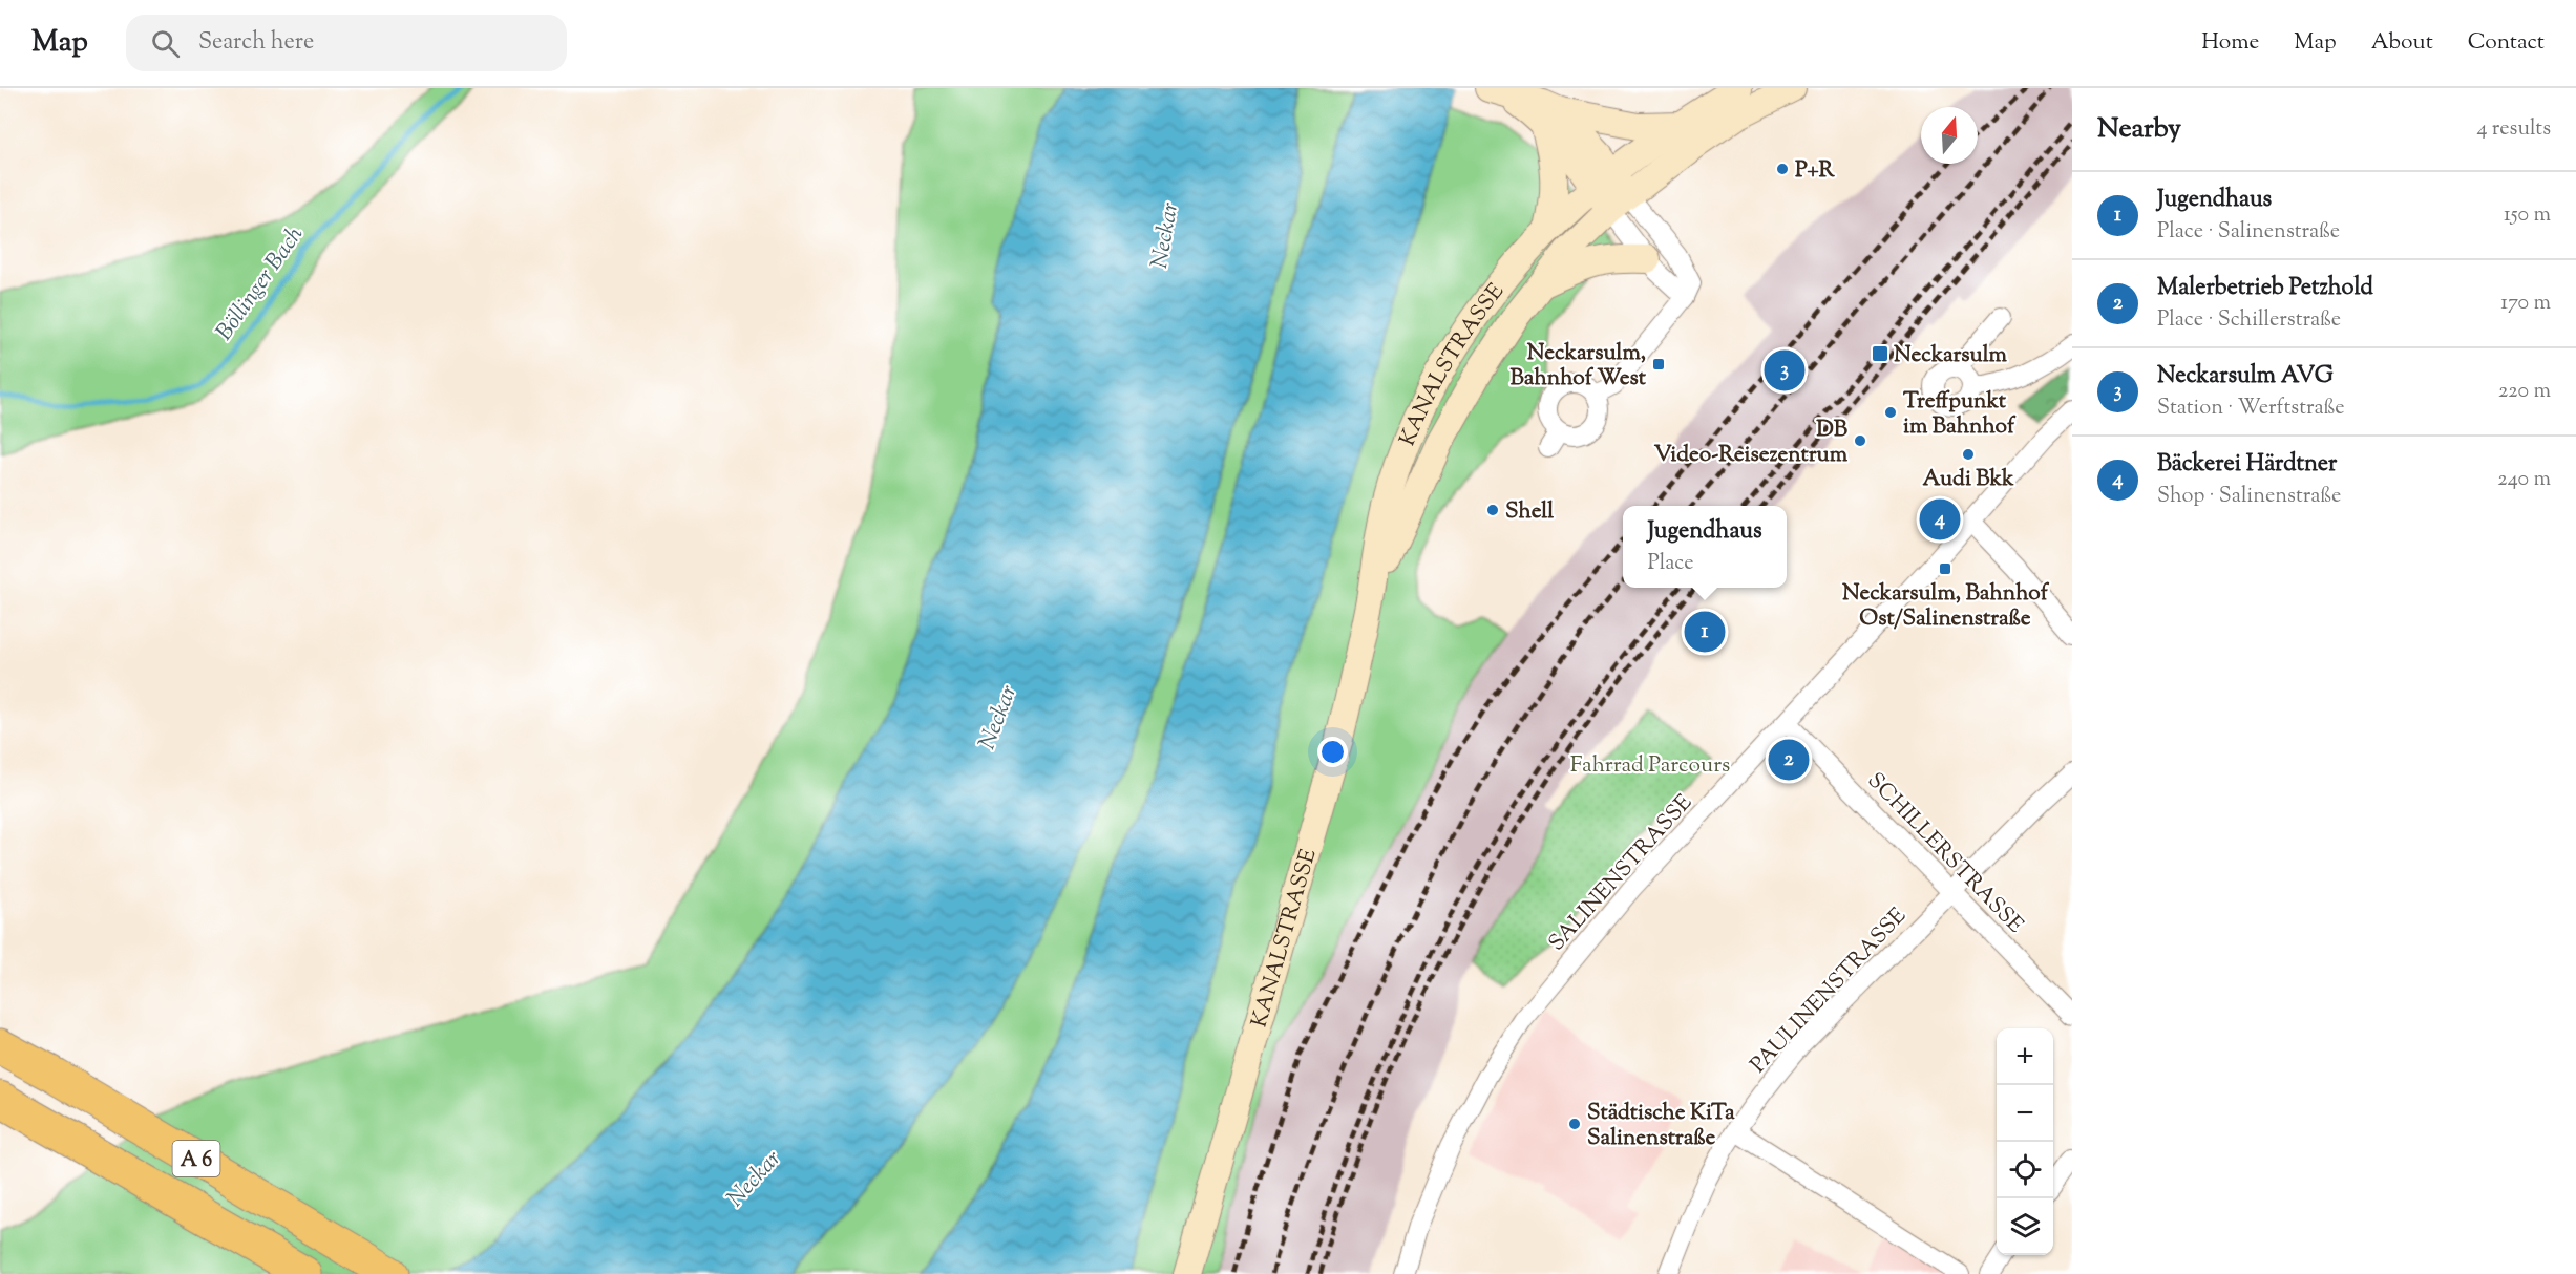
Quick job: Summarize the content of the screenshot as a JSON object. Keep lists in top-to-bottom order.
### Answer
{
  "streets": {
    "highway": ["A 6"],
    "main road": ["KANALSTRASSE"],
    "street": ["SCHILLERSTRASSE", "SALINENSTRASSE", "PAULINENSTRASSE"]
  },
  "crossings": [
    ["SCHILLERSTRASSE", "SALINENSTRASSE"],
    ["SCHILLERSTRASSE", "PAULINENSTRASSE"]
  ],
  "water": ["Neckar", "Böllinger Bach"],
  "parks": ["Fahrrad Parcours"],
  "places": {
    "other": [
      "P+R",
      "Treffpunkt im Bahnhof",
      "DB Video-Reisezentrum",
      "Audi Bkk",
      "Shell",
      "Städtische KiTa Salinenstraße"
    ],
    "transit": ["Neckarsulm", "Neckarsulm, Bahnhof West", "Neckarsulm, Bahnhof Ost/Salinenstraße"]
  },
  "north": "top",
  "page": {
    "header": "Map",
    "search": "Search here",
    "nav": [
      "Home",
      "Map",
      "About",
      "Contact"
    ],
    "heading": ["Nearby", "4 results"],
    "list": [
      {
        "mark": "1",
        "name": "Jugendhaus",
        "note": "Place · Salinenstraße",
        "value": "150 m"
      },
      {
        "mark": "2",
        "name": "Malerbetrieb Petzhold",
        "note": "Place · Schillerstraße",
        "value": "170 m"
      },
      {
        "mark": "3",
        "name": "Neckarsulm AVG",
        "note": "Station · Werftstraße",
        "value": "220 m"
      },
      {
        "mark": "4",
        "name": "Bäckerei Härdtner",
        "note": "Shop · Salinenstraße",
        "value": "240 m"
      }
    ],
    "pins": [
      "3",
      "4",
      "1",
      "2"
    ],
    "popup": ["Jugendhaus", "Place"],
    "map_buttons": ["+", "−"]
  }
}
